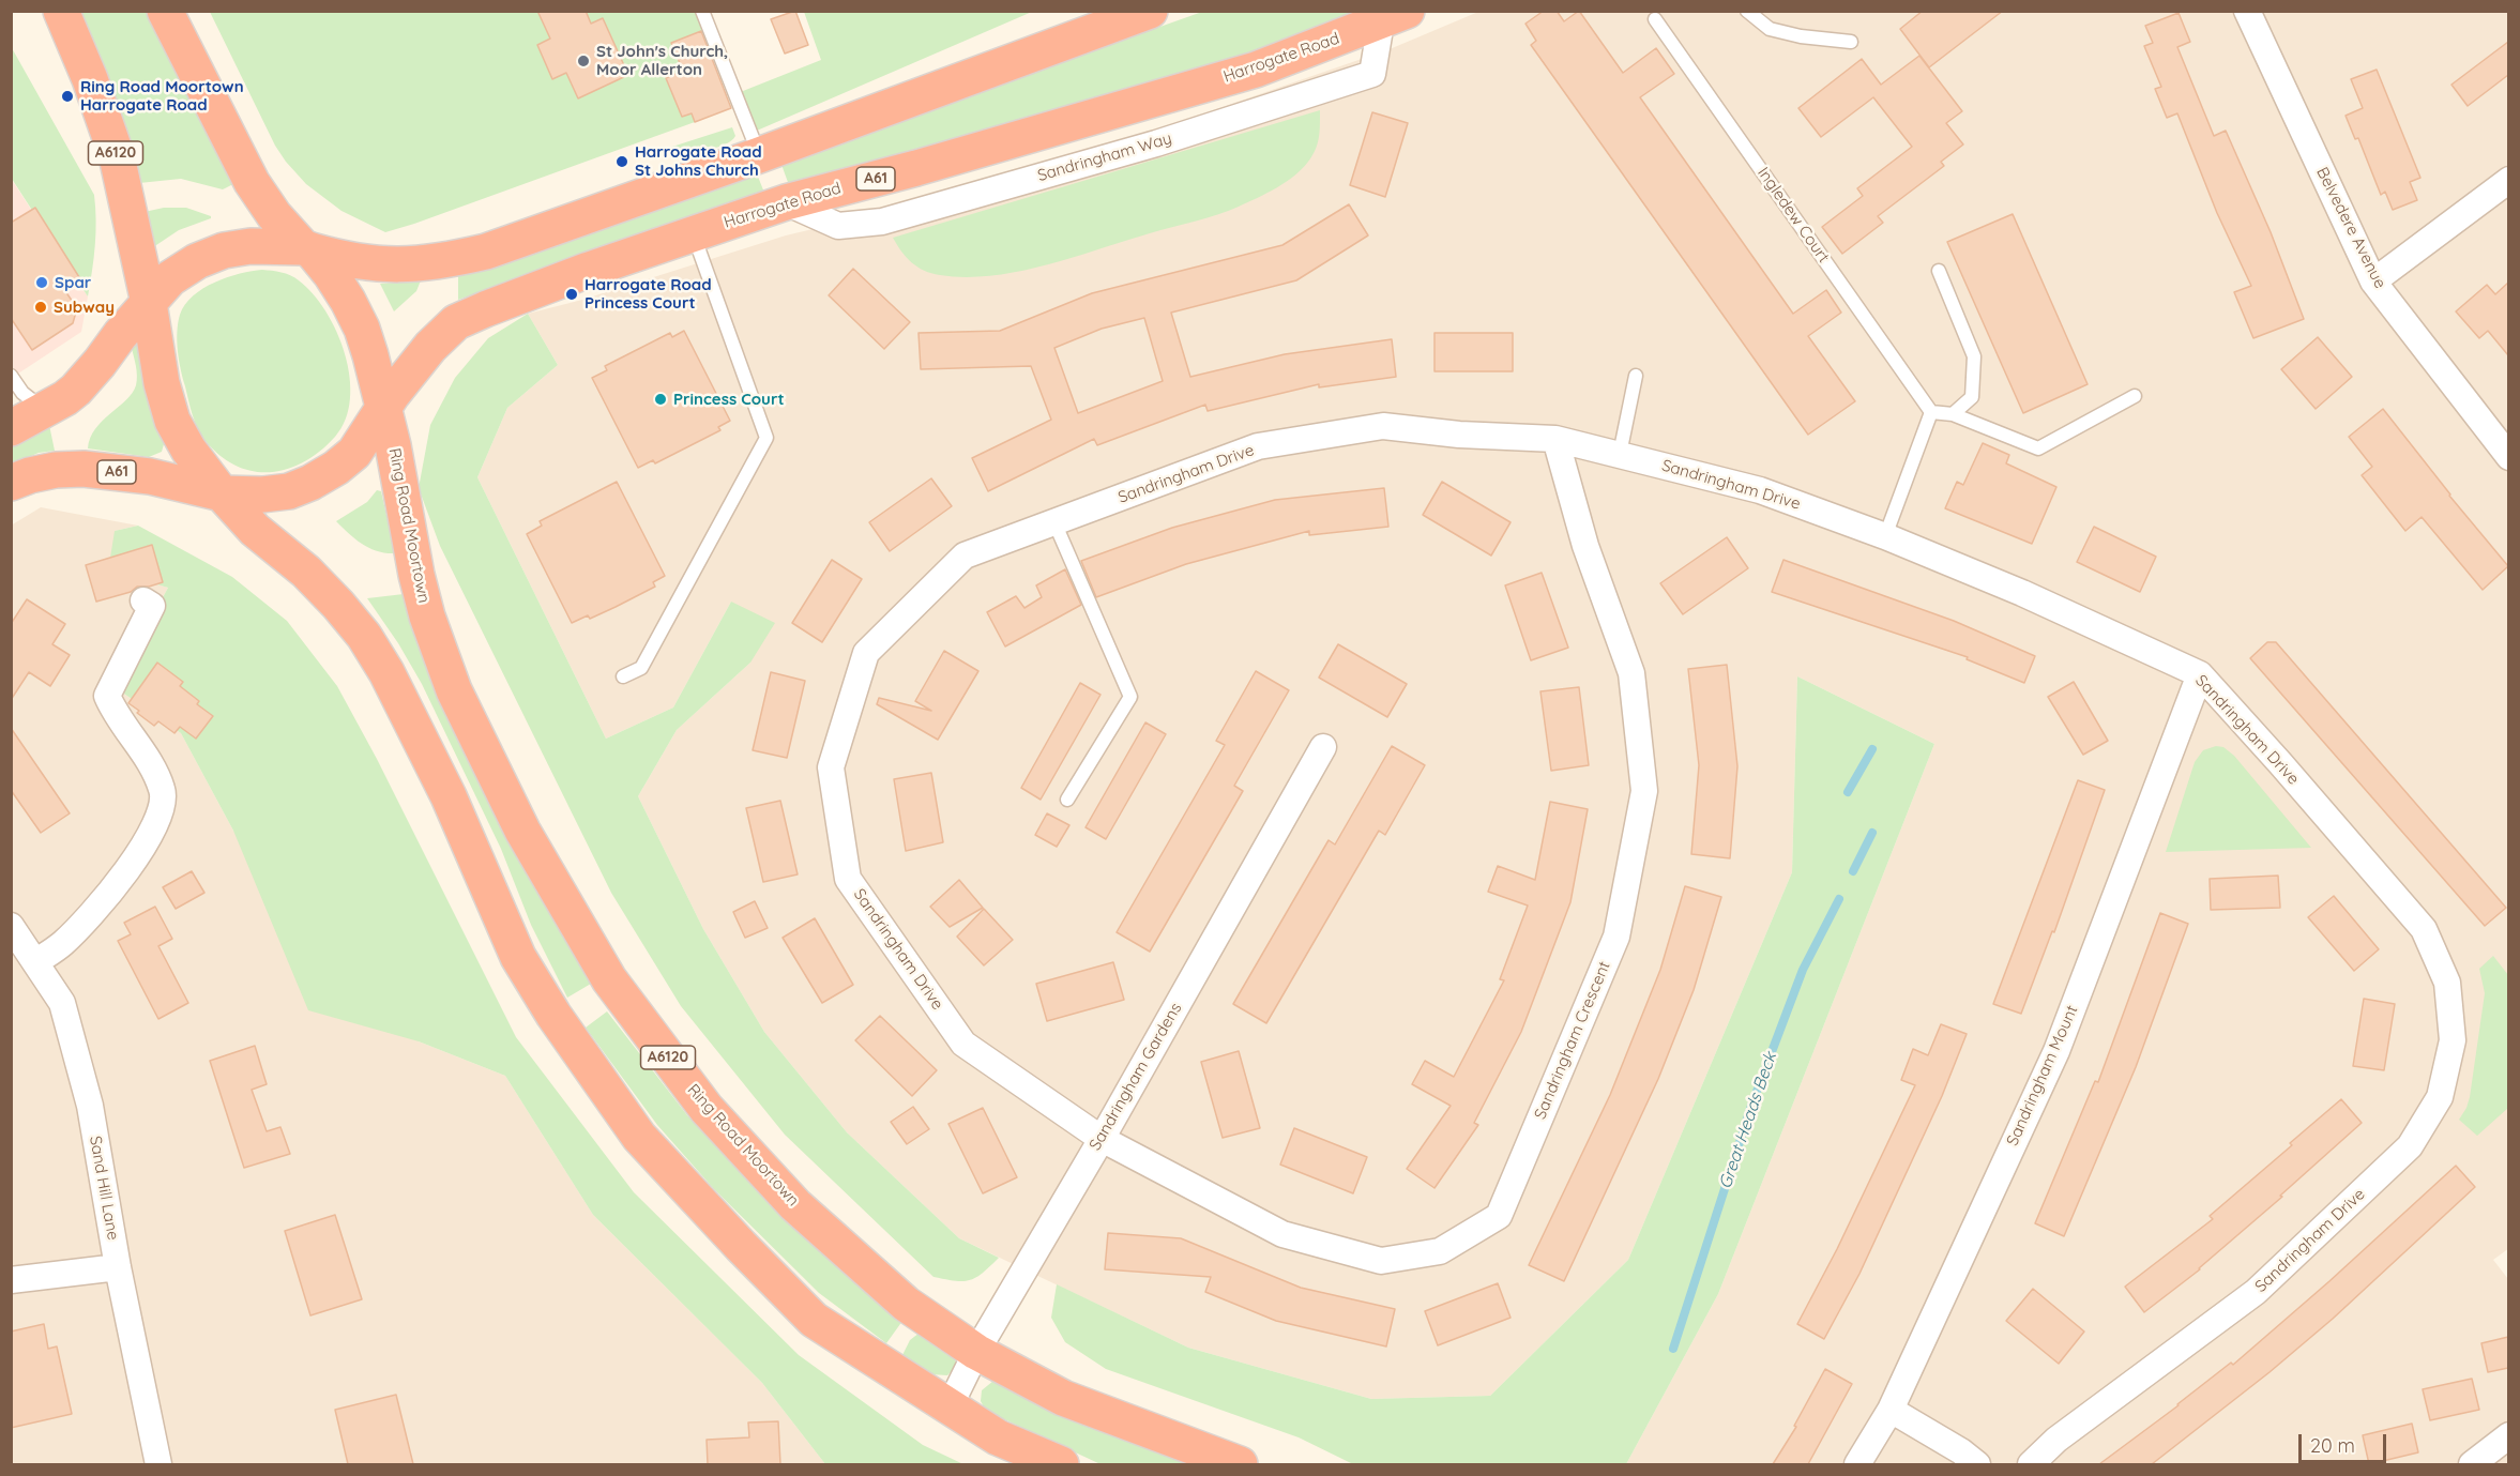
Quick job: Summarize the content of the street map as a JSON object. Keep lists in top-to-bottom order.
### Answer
{
  "streets": {
    "highway": [
      "Harrogate Road",
      "A6120",
      "A61",
      "Ring Road Moortown"
    ],
    "street": [
      "Belvedere Avenue",
      "Sandringham Drive",
      "Sandringham Crescent",
      "Sandringham Mount",
      "Sandringham Gardens",
      "Sand Hill Lane"
    ],
    "lane": ["Ingledew Court"]
  },
  "crossings": [
    ["Harrogate Road", "A61"],
    ["Harrogate Road", "Ring Road Moortown"],
    ["Sandringham Drive", "Sandringham Crescent"],
    ["Sandringham Drive", "Sandringham Mount"],
    ["Sandringham Drive", "Sandringham Gardens"],
    ["Ring Road Moortown", "Sandringham Gardens"],
    ["Sandringham Crescent", "Sandringham Gardens"]
  ],
  "water": ["Great Heads Beck"],
  "places": [
    "St John's Church, Moor Allerton",
    "Ring Road Moortown Harrogate Road",
    "Harrogate Road St Johns Church",
    "Spar",
    "Harrogate Road Princess Court",
    "Subway",
    "Princess Court"
  ],
  "scale_bar": "20 m"
}
